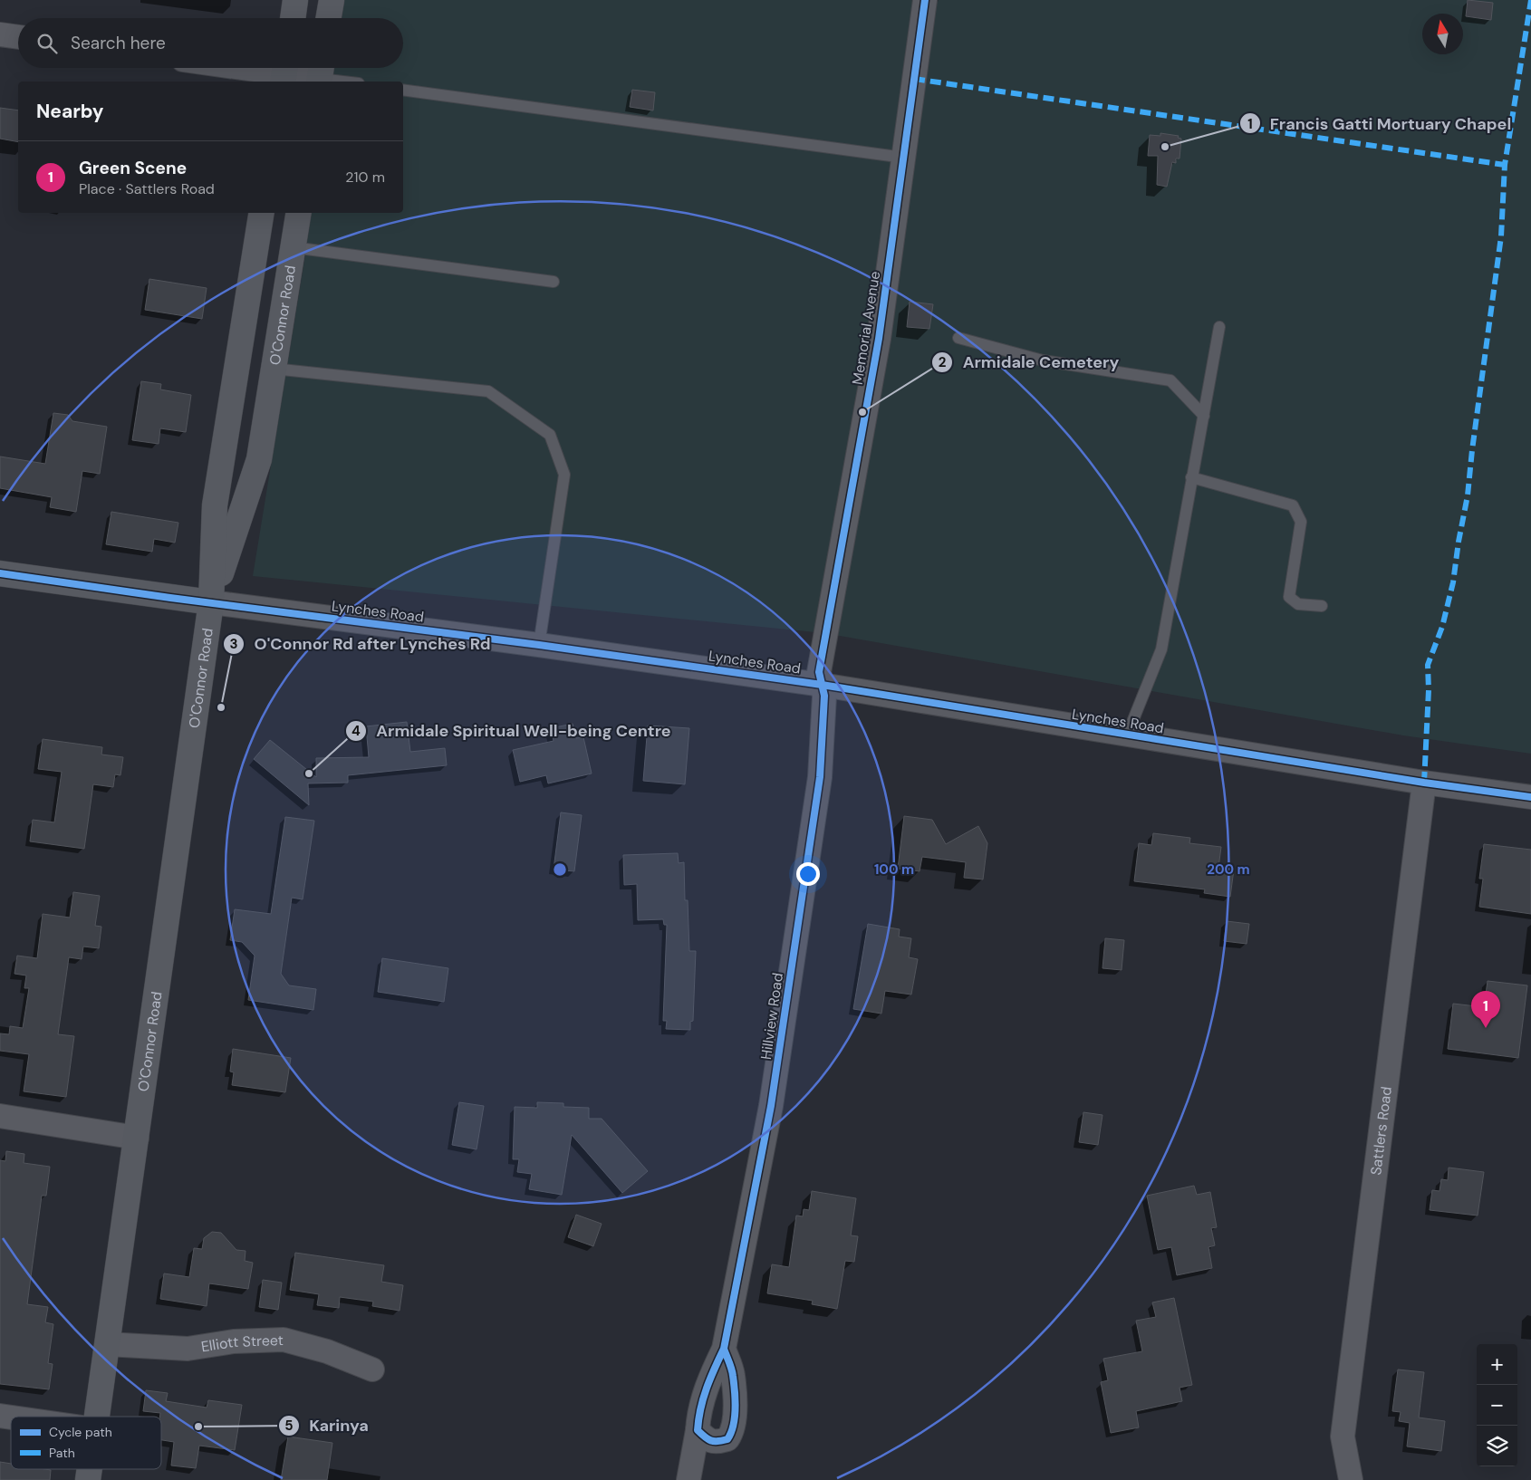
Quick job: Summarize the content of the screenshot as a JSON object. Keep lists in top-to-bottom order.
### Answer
{
  "streets": {
    "street": [
      "O'Connor Road",
      "Memorial Avenue",
      "Lynches Road",
      "Hillview Road",
      "Sattlers Road",
      "Elliott Street"
    ]
  },
  "crossings": [
    ["O'Connor Road", "Lynches Road"],
    ["O'Connor Road", "Elliott Street"],
    ["Memorial Avenue", "Lynches Road"],
    ["Memorial Avenue", "Hillview Road"],
    ["Lynches Road", "Hillview Road"],
    ["Lynches Road", "Sattlers Road"]
  ],
  "places": [
    "Francis Gatti Mortuary Chapel",
    "Armidale Cemetery",
    "O'Connor Rd after Lynches Rd",
    "Armidale Spiritual Well-being Centre",
    "Karinya"
  ],
  "legend": ["Cycle path", "Path"],
  "north": "top",
  "page": {
    "search": "Search here",
    "heading": "Nearby",
    "list": [
      {
        "mark": "1",
        "name": "Green Scene",
        "note": "Place · Sattlers Road",
        "value": "210 m"
      }
    ],
    "pins": "1",
    "map_buttons": ["+", "−"]
  },
  "rings": ["100 m", "200 m"]
}
